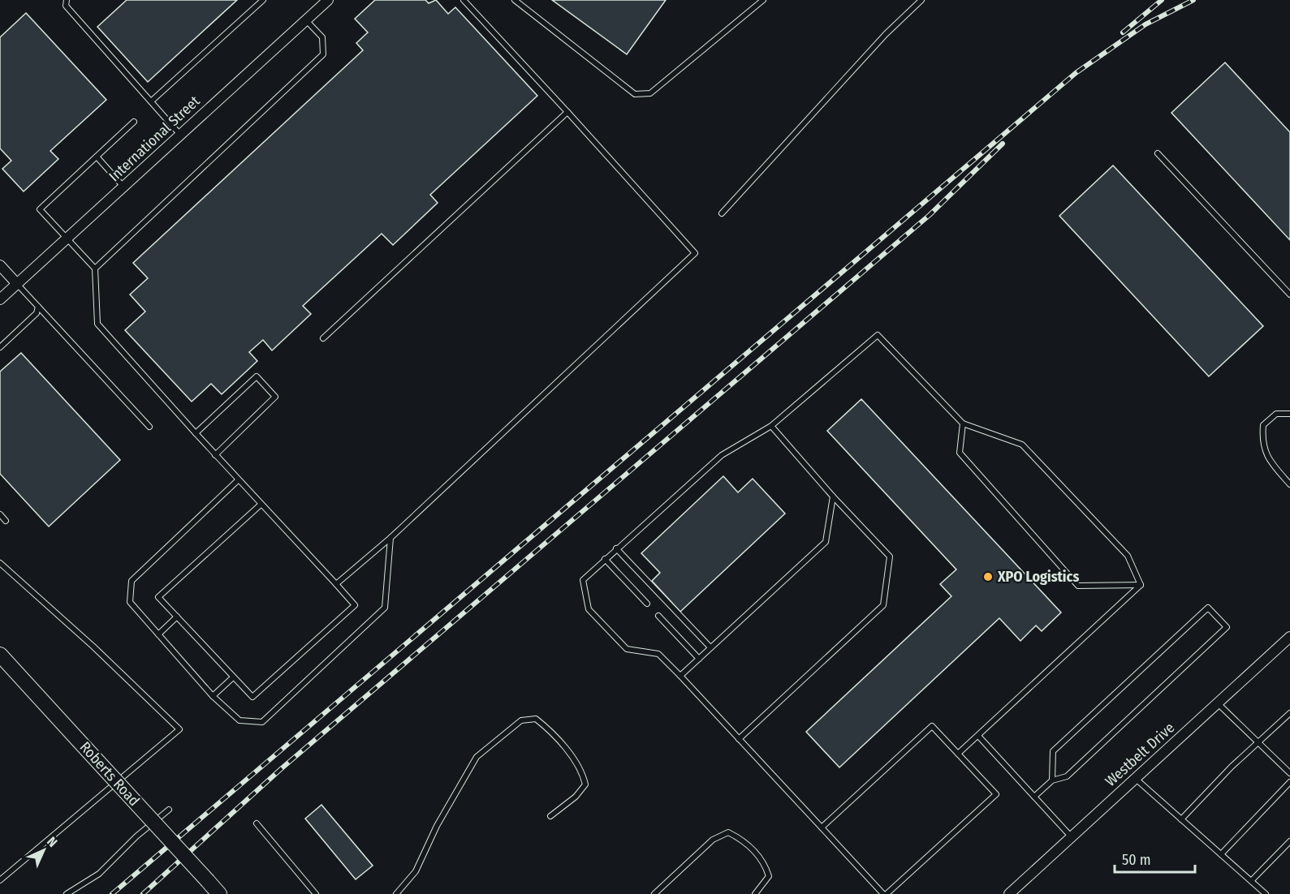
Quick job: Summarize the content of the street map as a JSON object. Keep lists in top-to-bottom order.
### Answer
{
  "streets": {
    "main road": ["Roberts Road"],
    "street": ["International Street", "Westbelt Drive"]
  },
  "places": ["XPO Logistics"],
  "scale_bar": "50 m",
  "north": "top right"
}
